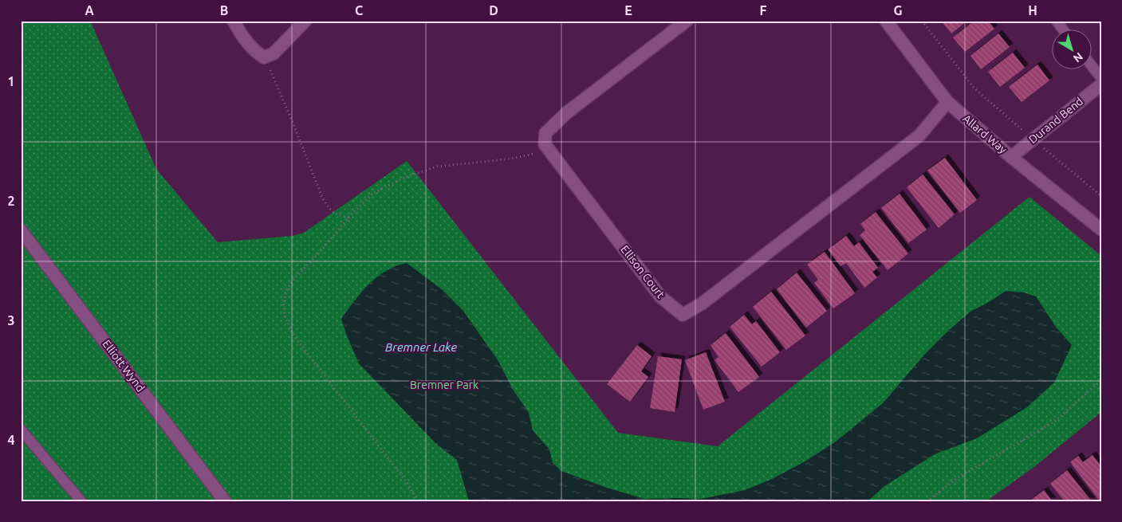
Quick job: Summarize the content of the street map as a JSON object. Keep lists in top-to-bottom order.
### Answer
{
  "streets": {
    "street": [
      "Durand Bend",
      "Allard Way",
      "Ellison Court",
      "Elliott Wynd"
    ]
  },
  "crossings": [
    ["Durand Bend", "Allard Way"],
    ["Allard Way", "Ellison Court"]
  ],
  "water": ["Bremner Lake"],
  "parks": ["Bremner Park"],
  "north": "bottom right",
  "grid": {
    "columns": [
      "A",
      "B",
      "C",
      "D",
      "E",
      "F",
      "G",
      "H"
    ],
    "rows": [
      "1",
      "2",
      "3",
      "4"
    ]
  }
}
